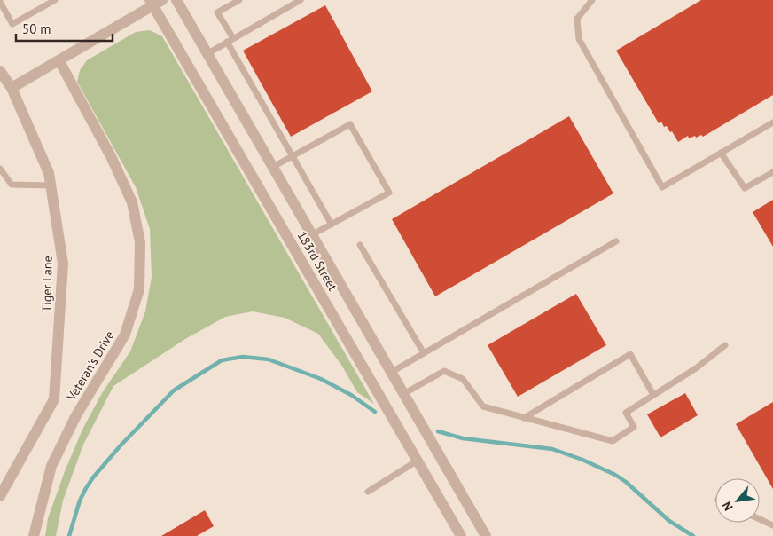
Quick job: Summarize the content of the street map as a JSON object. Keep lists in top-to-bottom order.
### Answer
{
  "streets": {
    "street": ["183rd Street", "Tiger Lane", "Veteran's Drive"]
  },
  "scale_bar": "50 m",
  "north": "bottom left"
}
